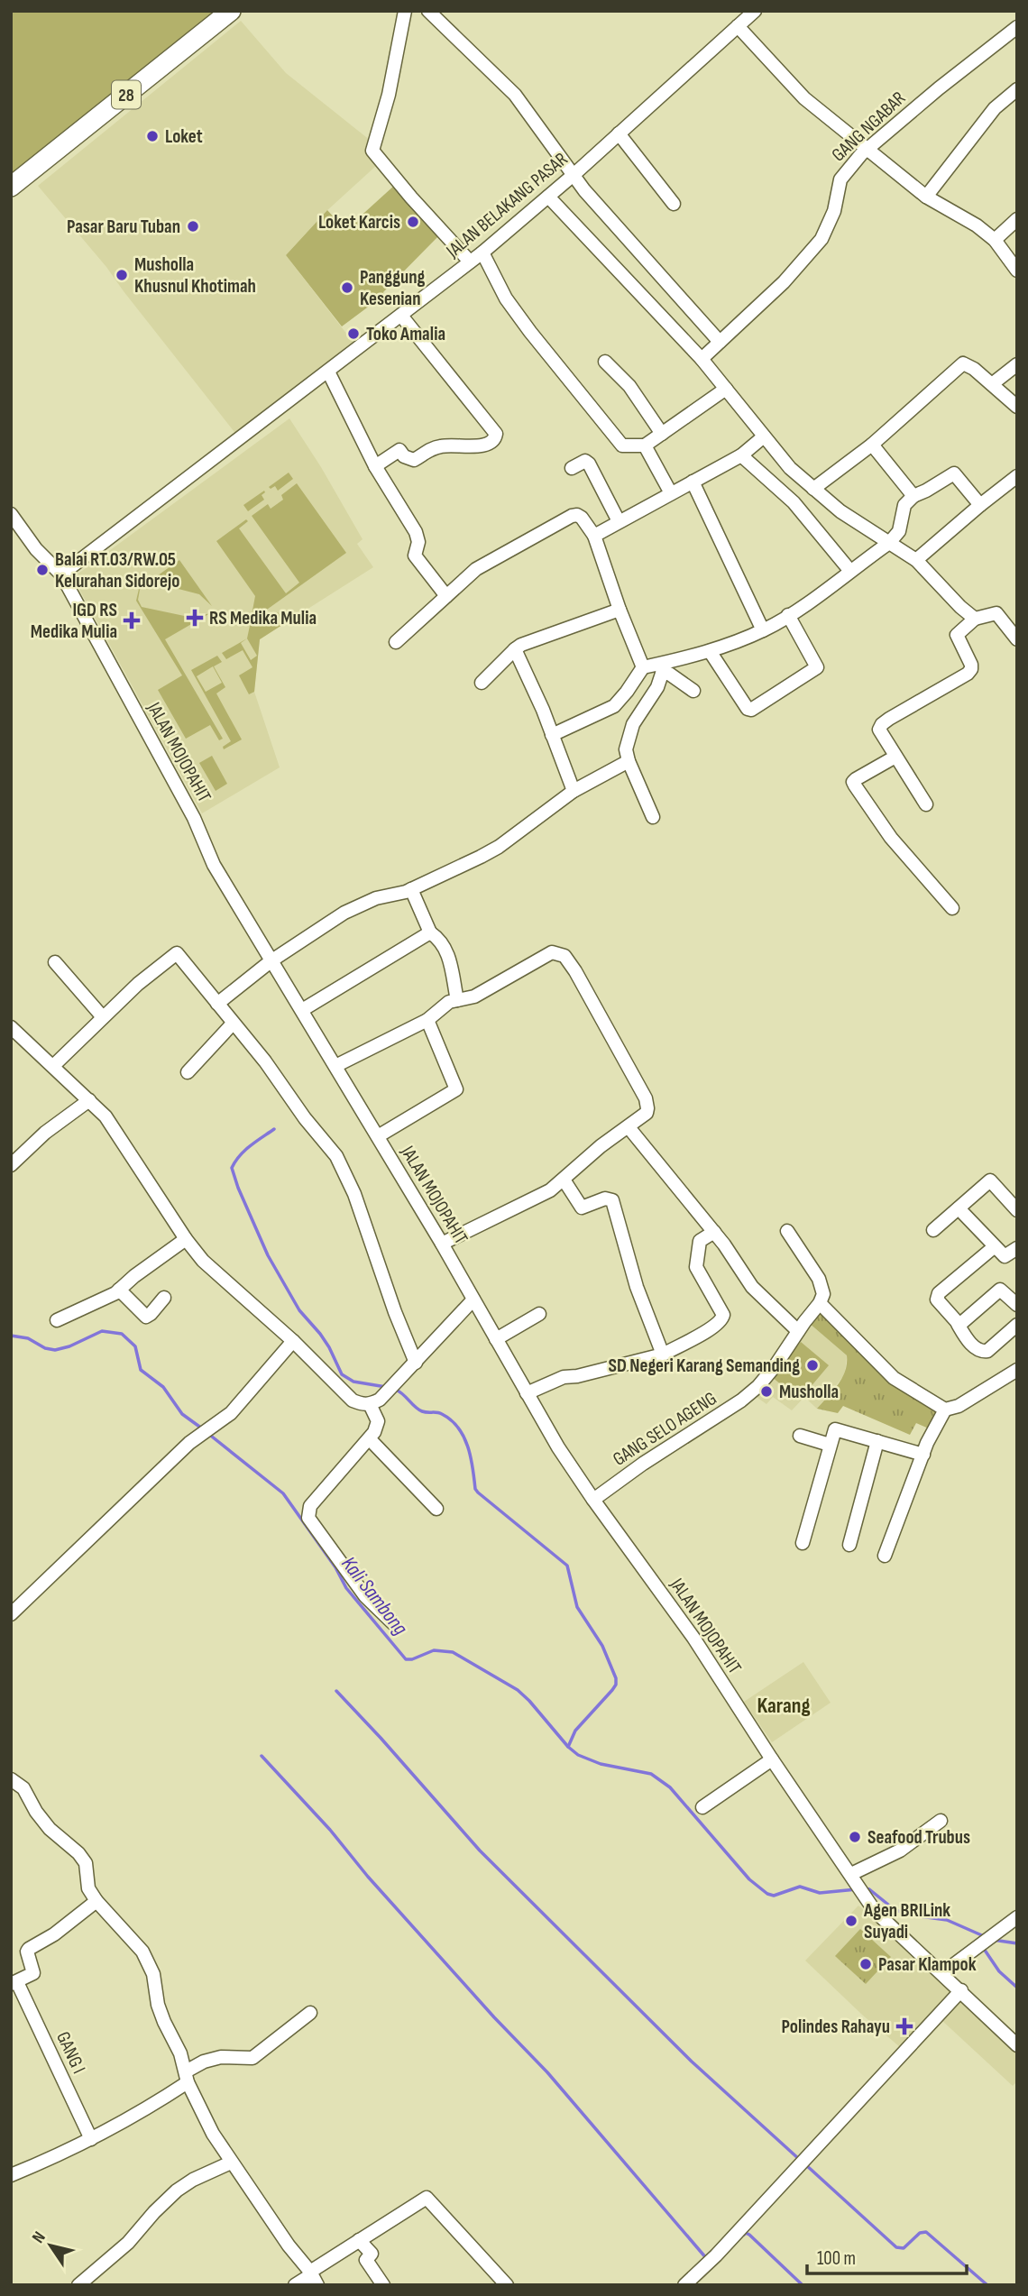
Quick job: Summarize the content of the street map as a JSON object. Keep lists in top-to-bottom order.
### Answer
{
  "streets": {
    "highway": ["28"],
    "street": [
      "GANG NGABAR",
      "JALAN BELAKANG PASAR",
      "JALAN MOJOPAHIT",
      "GANG SELO AGENG",
      "GANG I"
    ]
  },
  "crossings": [
    ["JALAN BELAKANG PASAR", "JALAN MOJOPAHIT"],
    ["JALAN MOJOPAHIT", "GANG SELO AGENG"]
  ],
  "districts": ["Karang"],
  "water": ["Kali Sambong"],
  "places": {
    "other": [
      "Loket",
      "Loket Karcis",
      "Pasar Baru Tuban",
      "Musholla Khusnul Khotimah",
      "Panggung Kesenian",
      "Toko Amalia",
      "Balai RT.03/RW.05 Kelurahan Sidorejo",
      "SD Negeri Karang Semanding",
      "Musholla",
      "Seafood Trubus",
      "Agen BRILink Suyadi",
      "Pasar Klampok"
    ],
    "health": ["RS Medika Mulia", "IGD RS Medika Mulia", "Polindes Rahayu"]
  },
  "scale_bar": "100 m",
  "north": "top left"
}
